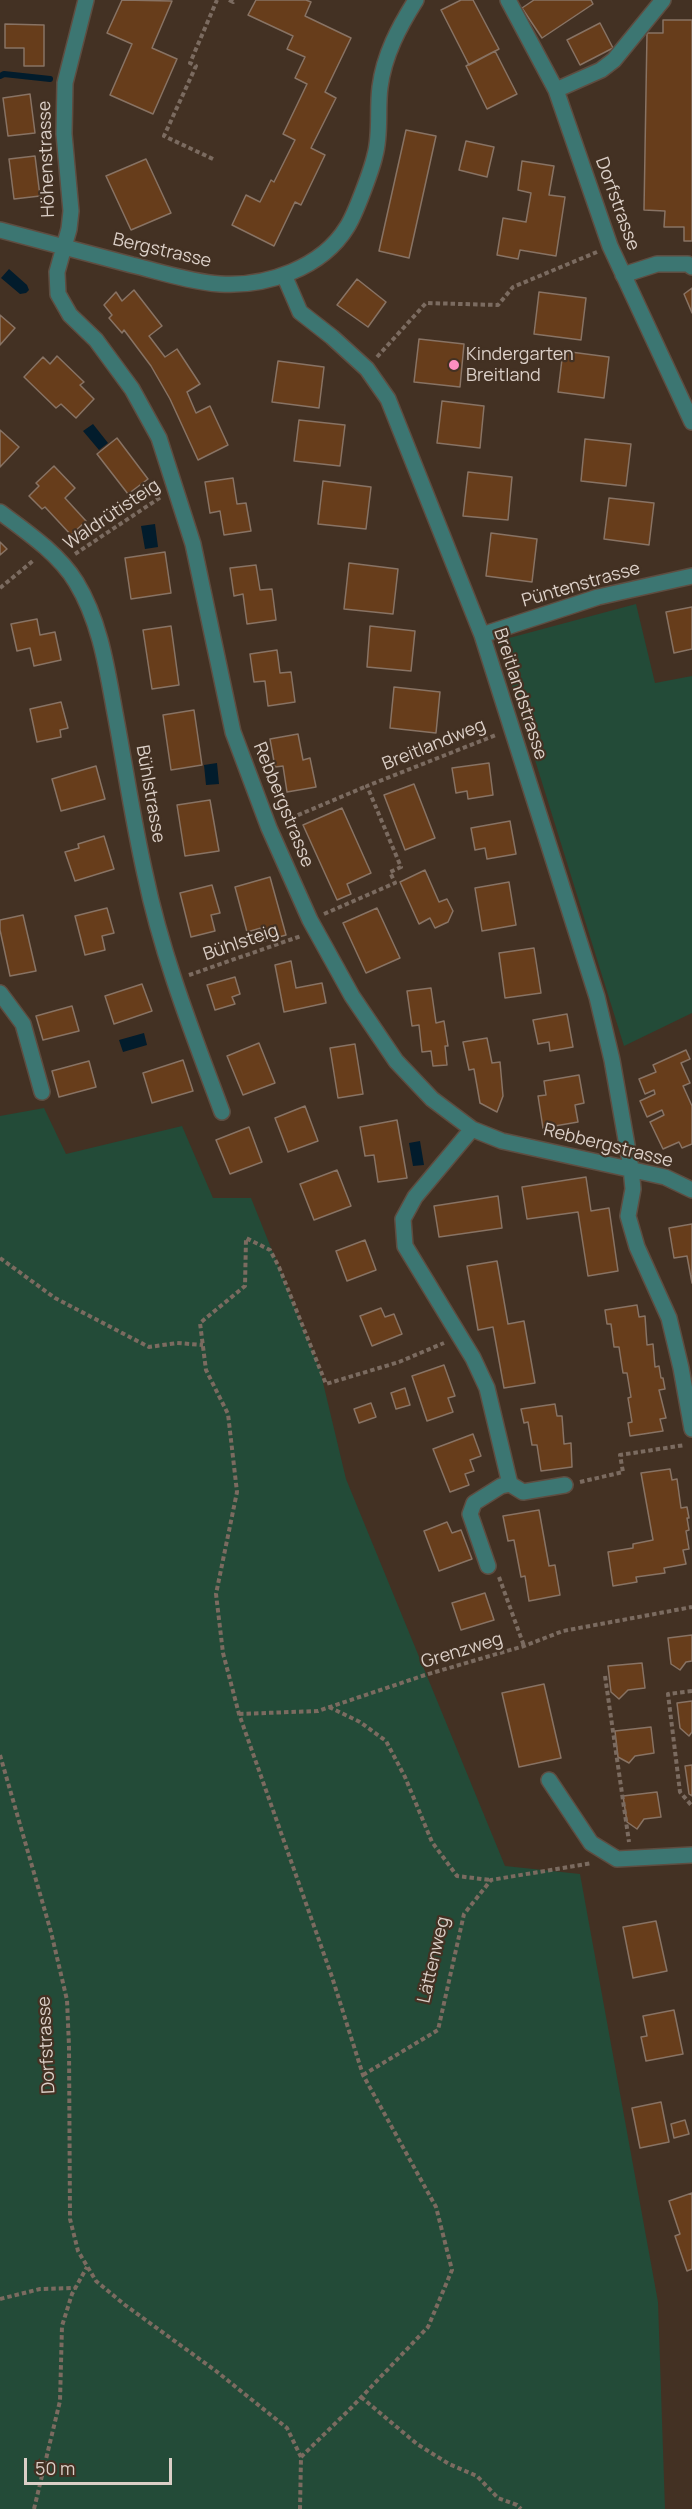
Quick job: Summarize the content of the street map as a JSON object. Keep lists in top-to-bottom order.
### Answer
{
  "streets": {
    "street": [
      "Höhenstrasse",
      "Dorfstrasse",
      "Bergstrasse",
      "Püntenstrasse",
      "Breitlandstrasse",
      "Bühlstrasse",
      "Rebbergstrasse"
    ],
    "path": [
      "Waldrütisteig",
      "Breitlandweg",
      "Bühlsteig",
      "Grenzweg",
      "Lättenweg"
    ]
  },
  "crossings": [
    ["Höhenstrasse", "Bergstrasse"],
    ["Höhenstrasse", "Rebbergstrasse"],
    ["Bergstrasse", "Breitlandstrasse"],
    ["Bergstrasse", "Rebbergstrasse"],
    ["Waldrütisteig", "Bühlstrasse"],
    ["Waldrütisteig", "Rebbergstrasse"],
    ["Püntenstrasse", "Breitlandstrasse"],
    ["Breitlandstrasse", "Breitlandweg"],
    ["Breitlandstrasse", "Rebbergstrasse"],
    ["Breitlandweg", "Rebbergstrasse"],
    ["Breitlandweg", "Bühlsteig"],
    ["Bühlstrasse", "Bühlsteig"],
    ["Rebbergstrasse", "Bühlsteig"]
  ],
  "places": ["Kindergarten Breitland"],
  "scale_bar": "50 m"
}
